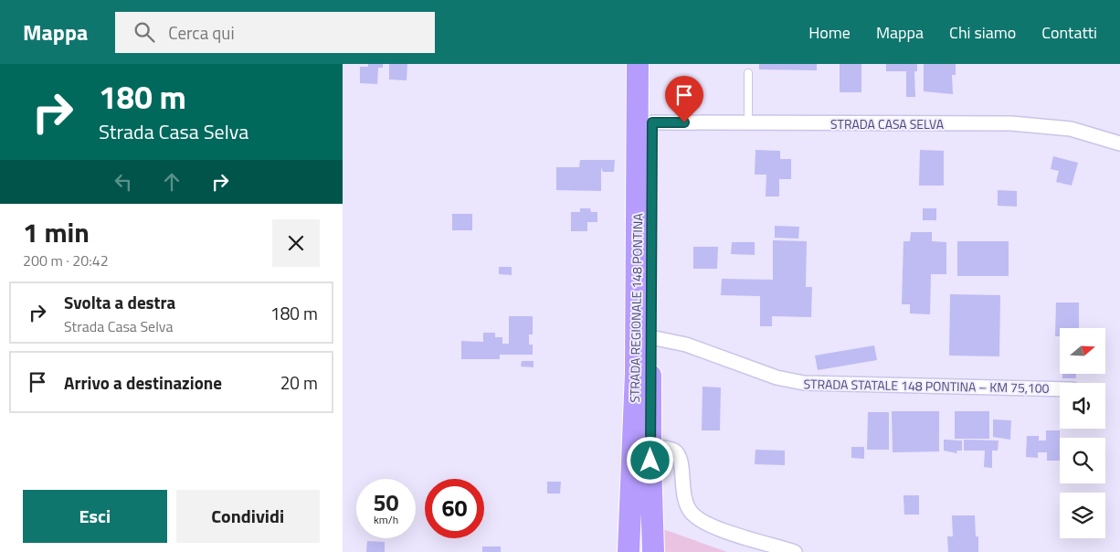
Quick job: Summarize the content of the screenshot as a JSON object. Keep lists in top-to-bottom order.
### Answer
{
  "streets": {
    "main road": ["STRADA REGIONALE 148 PONTINA"],
    "street": ["STRADA CASA SELVA", "STRADA STATALE 148 PONTINA – KM 75,100"]
  },
  "crossings": [
    ["STRADA CASA SELVA", "STRADA REGIONALE 148 PONTINA"],
    ["STRADA REGIONALE 148 PONTINA", "STRADA STATALE 148 PONTINA – KM 75,100"]
  ],
  "north": "right",
  "page": {
    "header": "Mappa",
    "search": "Cerca qui",
    "nav": [
      "Home",
      "Mappa",
      "Chi siamo",
      "Contatti"
    ],
    "turn": ["180 m", "Strada Casa Selva"],
    "heading": ["1 min", "200 m · 20:42"],
    "list": [
      {
        "name": "Svolta a destra",
        "note": "Strada Casa Selva",
        "value": "180 m"
      },
      {
        "name": "Arrivo a destinazione",
        "value": "20 m"
      }
    ],
    "speed": "50 km/h",
    "limit": "60",
    "buttons": ["Esci", "Condividi"]
  }
}
